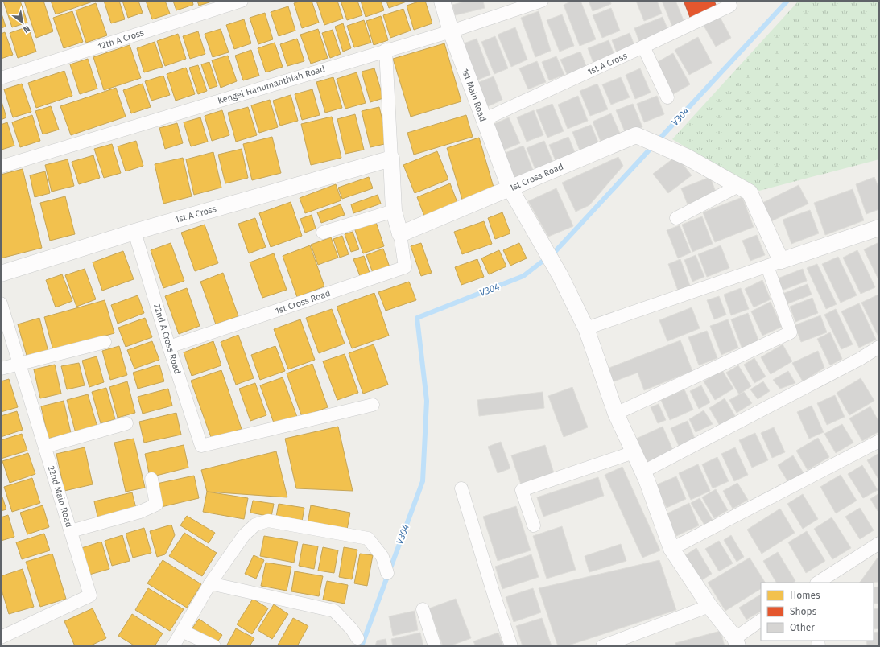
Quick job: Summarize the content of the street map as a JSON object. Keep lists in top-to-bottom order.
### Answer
{
  "streets": {
    "street": [
      "12th A Cross",
      "1st A Cross",
      "Kengel Hanumanthiah Road",
      "1st Main Road",
      "1st Cross Road",
      "22nd A Cross Road",
      "22nd Main Road"
    ]
  },
  "crossings": [
    ["1st A Cross", "1st Main Road"],
    ["1st A Cross", "1st Cross Road"],
    ["1st A Cross", "22nd A Cross Road"],
    ["Kengel Hanumanthiah Road", "1st Main Road"],
    ["1st Main Road", "1st Cross Road"],
    ["1st Cross Road", "22nd A Cross Road"]
  ],
  "water": ["V304"],
  "legend": ["Homes", "Shops", "Other"],
  "north": "bottom right"
}
